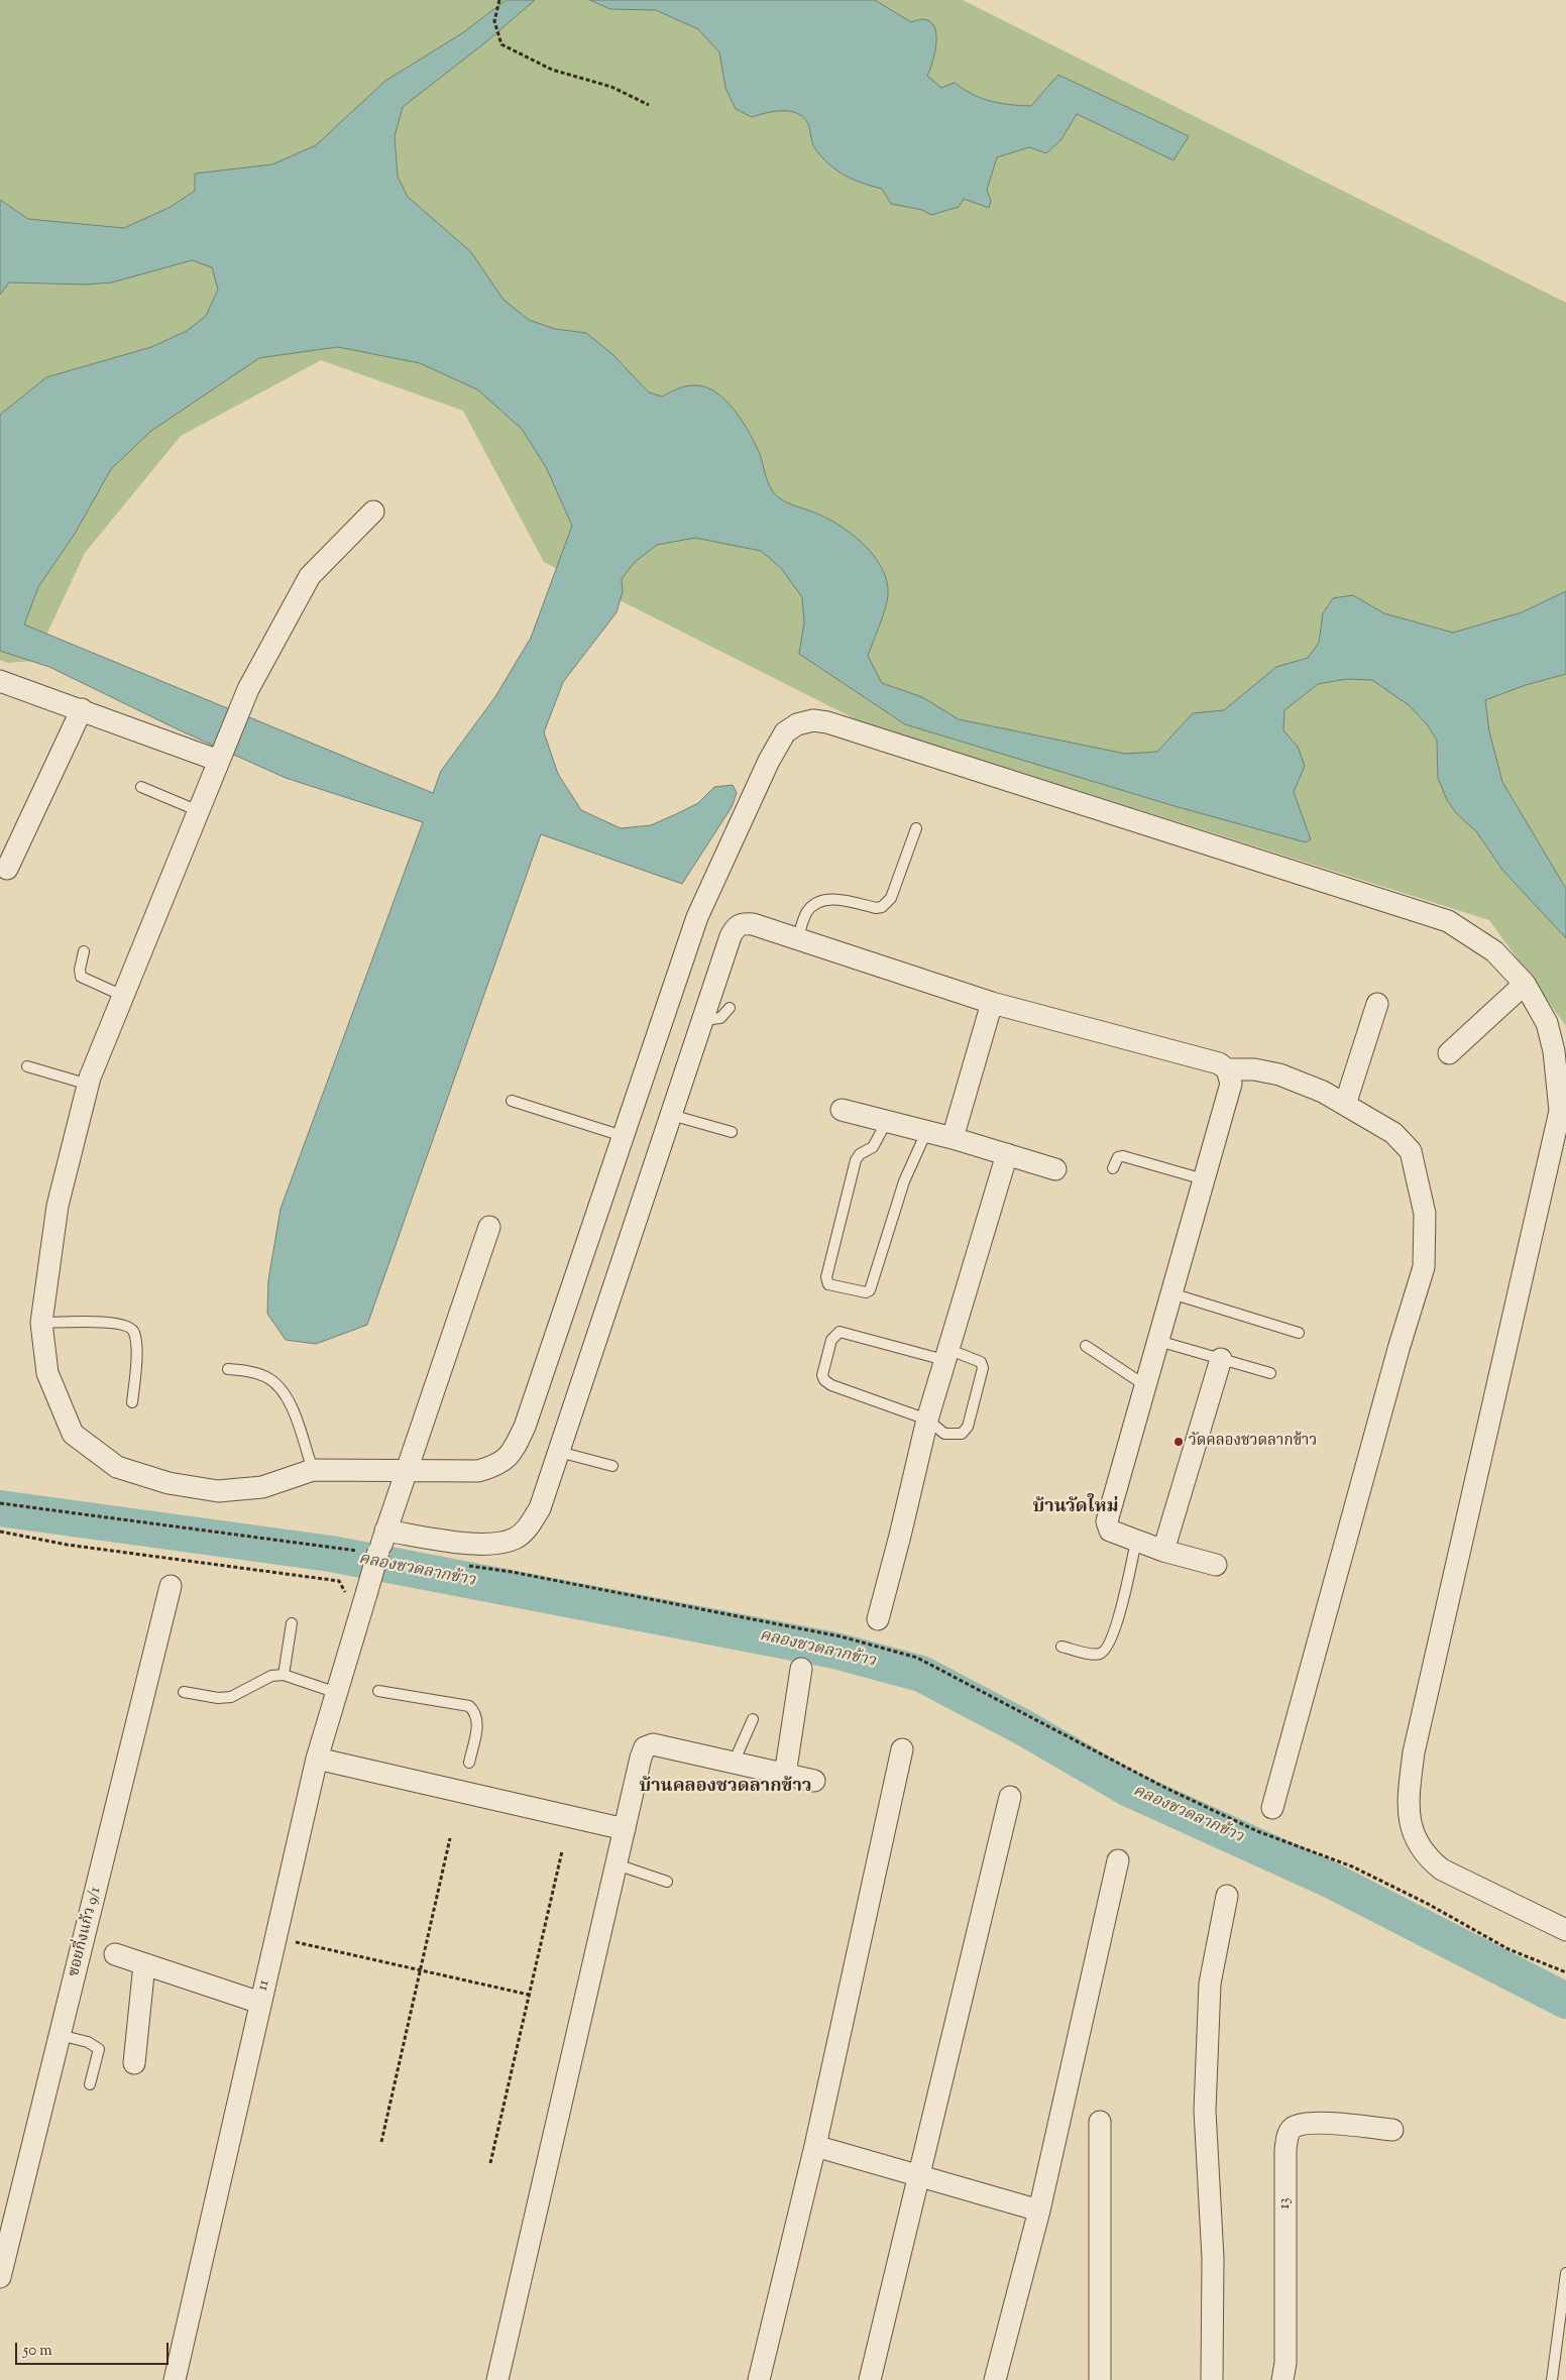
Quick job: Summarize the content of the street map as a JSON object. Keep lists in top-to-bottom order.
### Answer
{
  "streets": {
    "street": ["ซอยกิ่งแก้ว 9/1", "11", "13"]
  },
  "districts": ["บ้านวัดใหม่", "บ้านคลองชวดลากข้าว"],
  "water": ["คลองชวดลากข้าว"],
  "places": ["วัดคลองชวดลากข้าว"],
  "scale_bar": "50 m"
}
